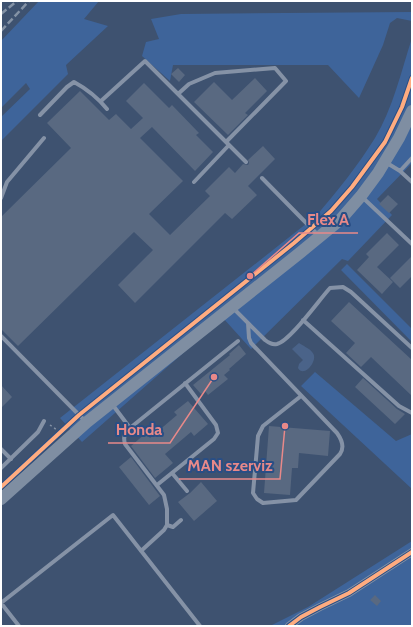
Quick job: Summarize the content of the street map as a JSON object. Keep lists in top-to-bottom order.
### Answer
{
  "places": ["Flex A", "Honda", "MAN szerviz"]
}
